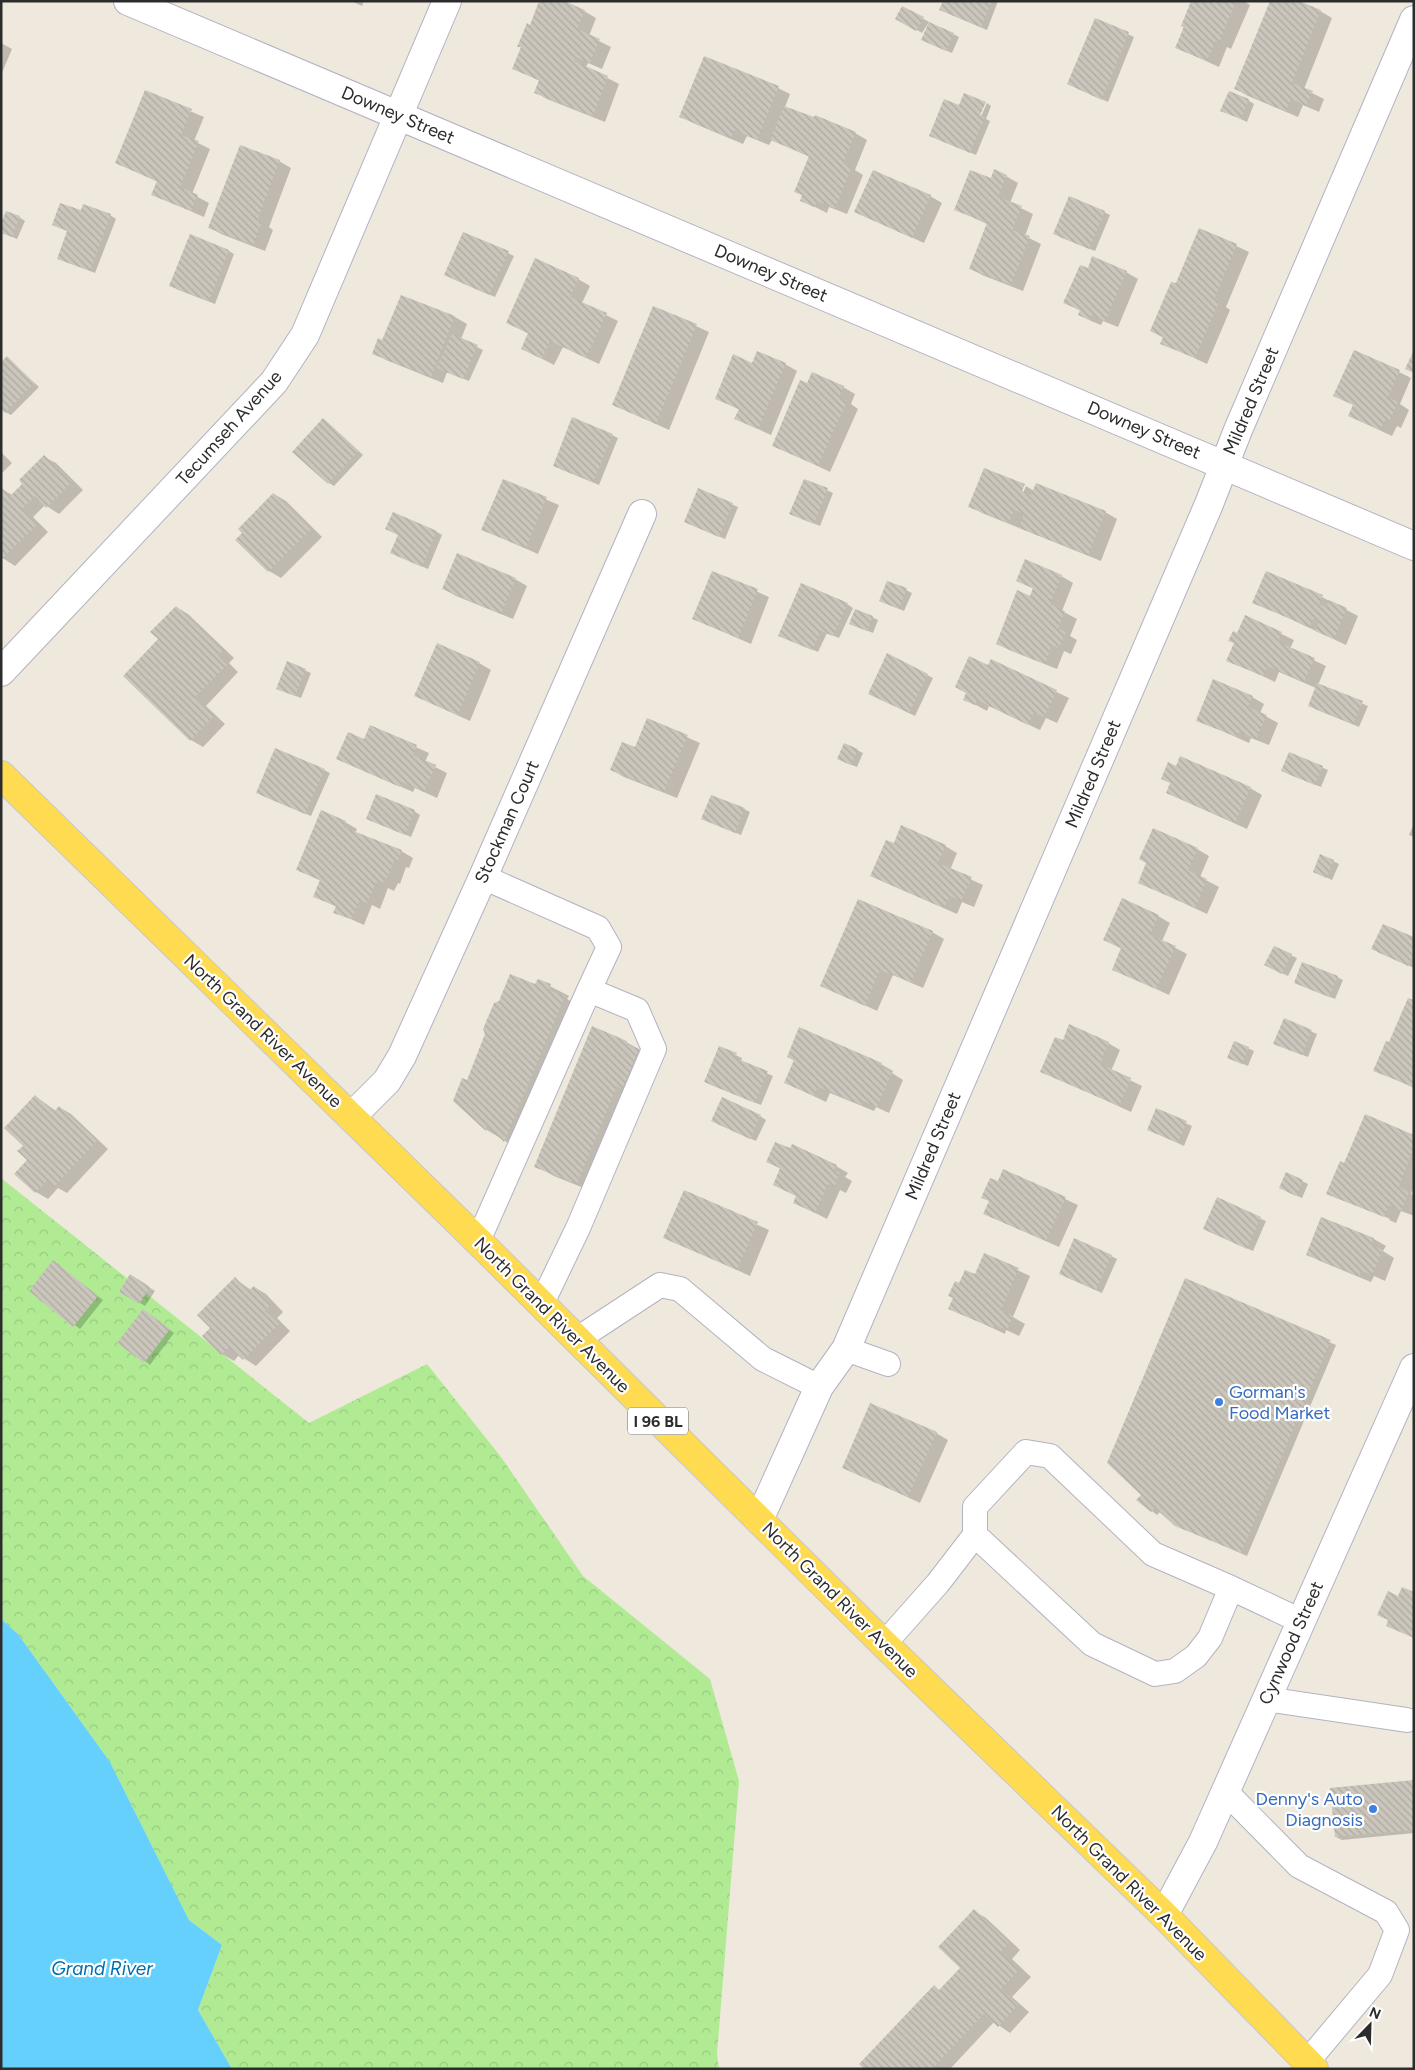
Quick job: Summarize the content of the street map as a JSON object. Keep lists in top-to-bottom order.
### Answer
{
  "streets": {
    "main road": ["North Grand River Avenue", "I 96 BL"],
    "street": [
      "Downey Street",
      "Mildred Street",
      "Tecumseh Avenue",
      "Stockman Court",
      "Cynwood Street"
    ]
  },
  "crossings": [
    ["Downey Street", "Mildred Street"],
    ["Downey Street", "Tecumseh Avenue"],
    ["Mildred Street", "North Grand River Avenue"],
    ["Stockman Court", "North Grand River Avenue"],
    ["North Grand River Avenue", "Cynwood Street"]
  ],
  "water": ["Grand River"],
  "places": ["Gorman's Food Market", "Denny's Auto Diagnosis"],
  "north": "top right"
}
